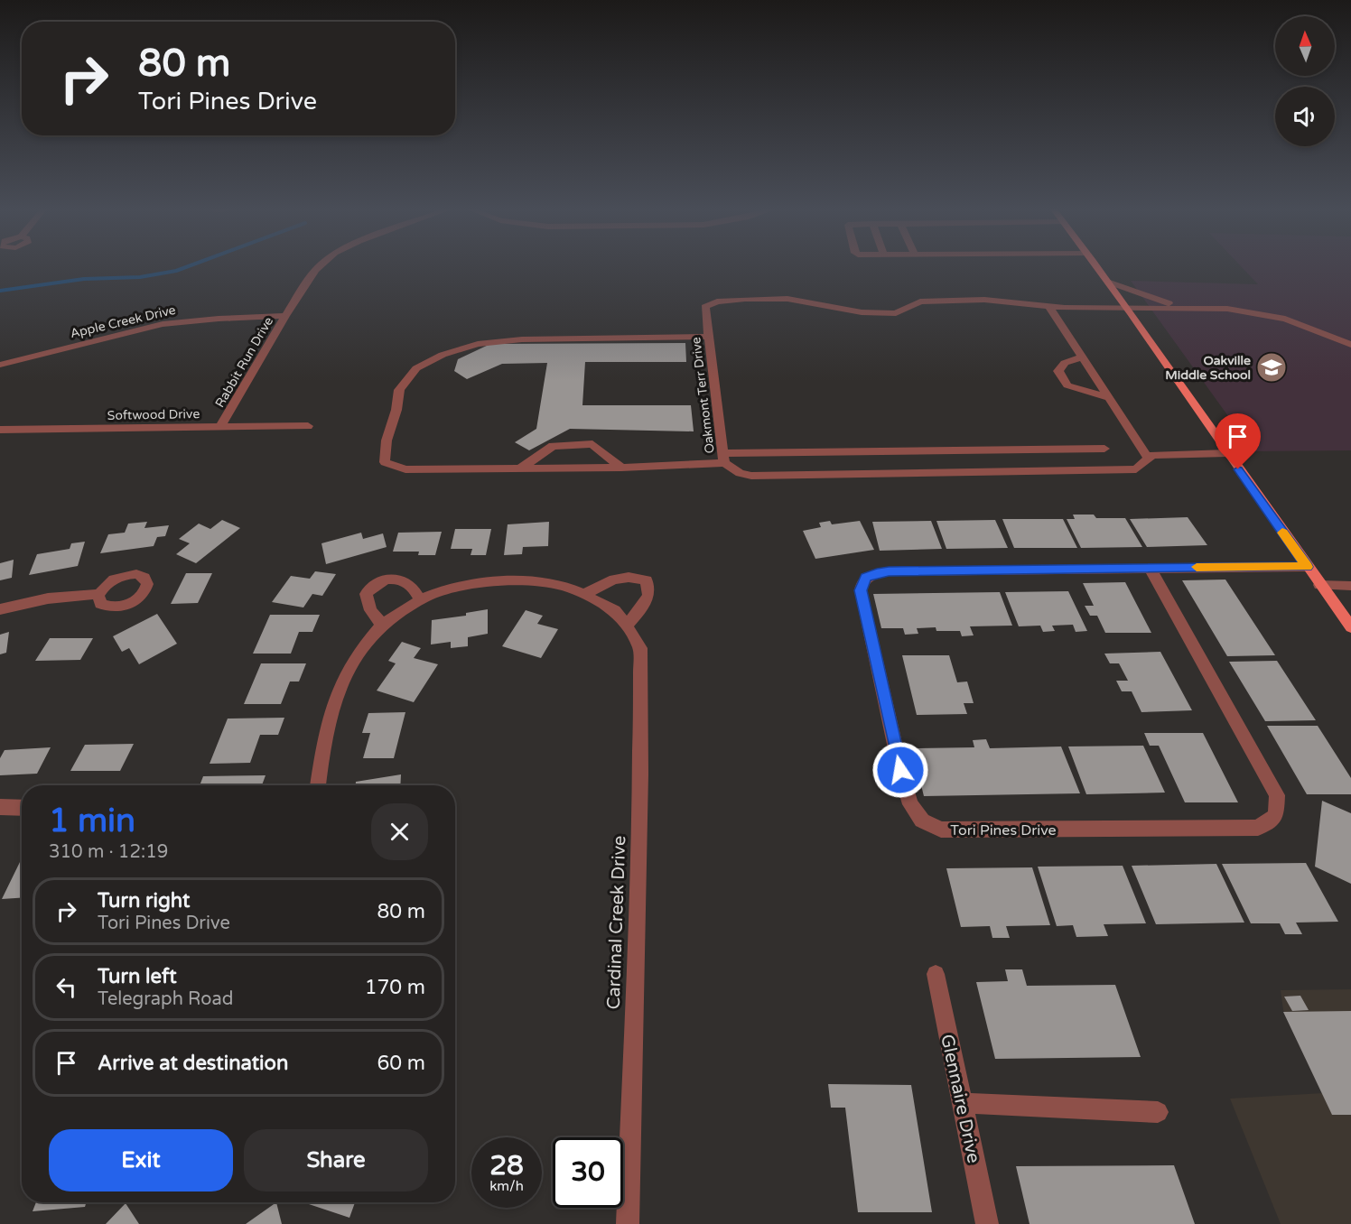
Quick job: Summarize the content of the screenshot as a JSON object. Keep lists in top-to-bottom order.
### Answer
{
  "streets": {
    "street": [
      "Apple Creek Drive",
      "Rabbit Run Drive",
      "Oakmont Terr Drive",
      "Softwood Drive",
      "Tori Pines Drive",
      "Cardinal Creek Drive",
      "Glennaire Drive"
    ]
  },
  "crossings": [
    ["Apple Creek Drive", "Rabbit Run Drive"],
    ["Rabbit Run Drive", "Softwood Drive"]
  ],
  "places": {
    "school or university": ["Oakville Middle School"]
  },
  "north": "top",
  "page": {
    "turn": ["80 m", "Tori Pines Drive"],
    "heading": ["1 min", "310 m · 12:19"],
    "list": [
      {
        "name": "Turn right",
        "note": "Tori Pines Drive",
        "value": "80 m"
      },
      {
        "name": "Turn left",
        "note": "Telegraph Road",
        "value": "170 m"
      },
      {
        "name": "Arrive at destination",
        "value": "60 m"
      }
    ],
    "buttons": ["Exit", "Share"],
    "speed": "28 km/h",
    "limit": "30"
  }
}
